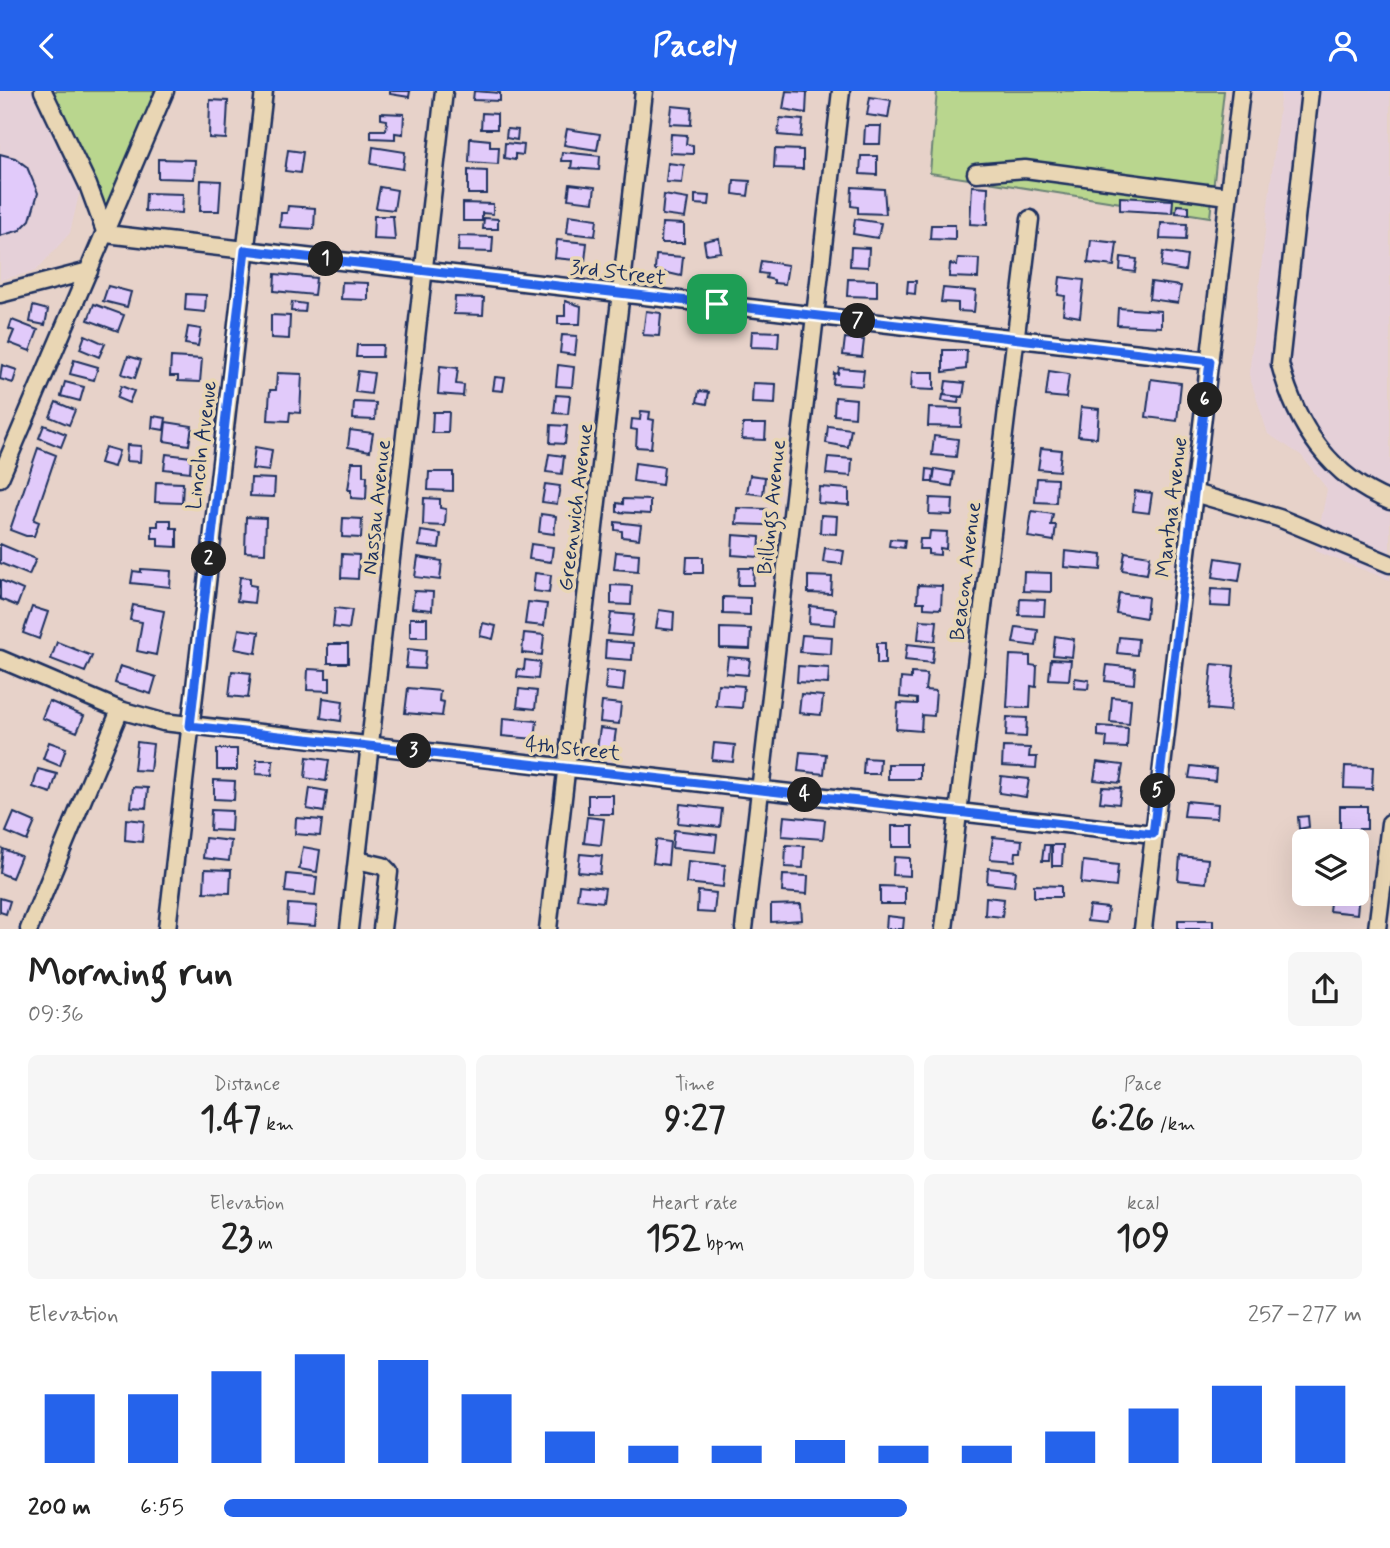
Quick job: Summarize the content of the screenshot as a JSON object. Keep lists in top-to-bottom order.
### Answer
{
  "streets": {
    "street": [
      "3rd Street",
      "Lincoln Avenue",
      "Nassau Avenue",
      "Greenwich Avenue",
      "Billings Avenue",
      "Mantua Avenue",
      "Beacon Avenue",
      "4th Street"
    ]
  },
  "crossings": [
    ["3rd Street", "Lincoln Avenue"],
    ["3rd Street", "Nassau Avenue"],
    ["3rd Street", "Greenwich Avenue"],
    ["3rd Street", "Billings Avenue"],
    ["3rd Street", "Mantua Avenue"],
    ["3rd Street", "Beacon Avenue"],
    ["Lincoln Avenue", "4th Street"],
    ["Nassau Avenue", "4th Street"],
    ["Greenwich Avenue", "4th Street"],
    ["Billings Avenue", "4th Street"],
    ["Mantua Avenue", "4th Street"],
    ["Beacon Avenue", "4th Street"]
  ],
  "page": {
    "header": "Pacely",
    "pins": [
      "1",
      "7",
      "6",
      "2",
      "3",
      "5",
      "4"
    ],
    "heading": ["Morning run", "09:36"],
    "stats": [
      ["Distance", "1.47 km"],
      ["Time", "9:27"],
      ["Pace", "6:26 /km"],
      ["Elevation", "23 m"],
      ["Heart rate", "152 bpm"],
      ["kcal", "109"]
    ],
    "chart": ["Elevation", "257–277 m"],
    "list": [
      {
        "name": "200 m",
        "note": "6:55"
      }
    ]
  }
}
